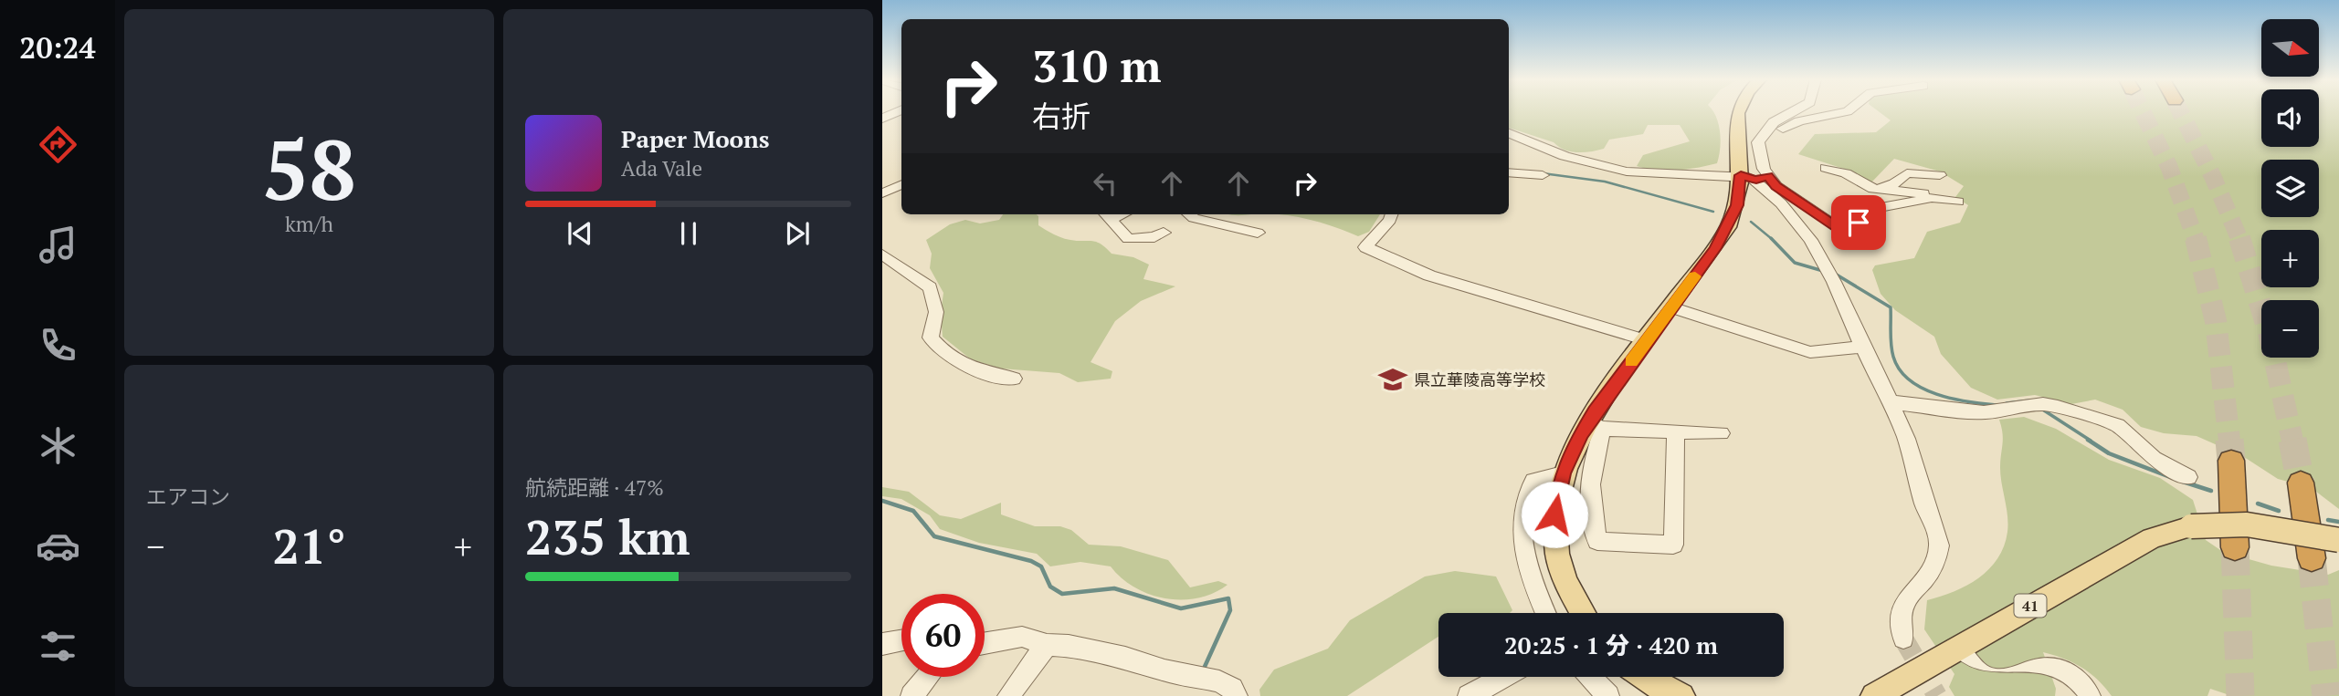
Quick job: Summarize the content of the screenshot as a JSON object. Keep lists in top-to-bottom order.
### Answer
{
  "streets": {
    "main road": ["41"]
  },
  "places": {
    "school or university": ["県立華陵高等学校"]
  },
  "north": "right",
  "page": {
    "tabs": "20:24",
    "tile": [
      ["58", "km/h"],
      "エアコン",
      ["航続距離 · 47%", "235 km"]
    ],
    "map_buttons": ["+", "−"],
    "turn": ["310 m", "右折"],
    "song": ["Paper Moons", "Ada Vale"],
    "heat": ["−", "21°", "+"],
    "limit": "60",
    "trip": "20:25 · 1 分 · 420 m"
  }
}
